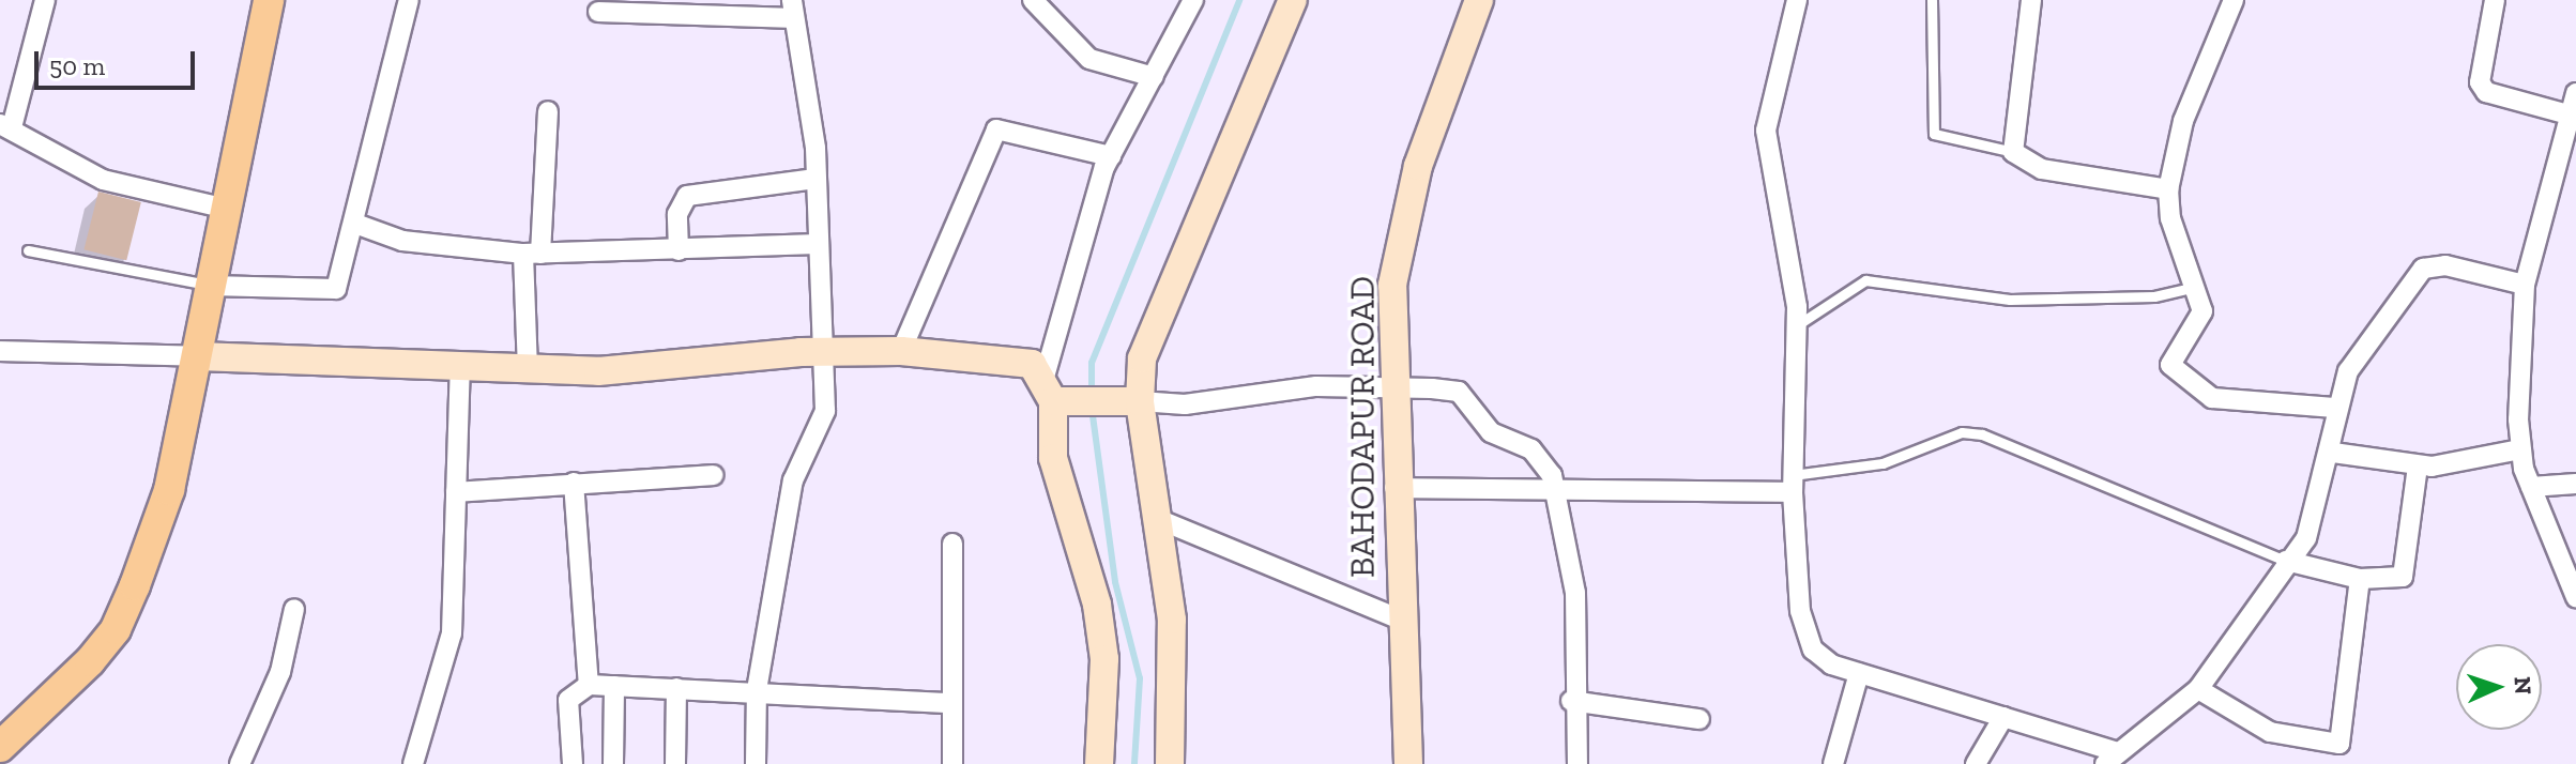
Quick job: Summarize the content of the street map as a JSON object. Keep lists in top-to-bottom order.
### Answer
{
  "streets": {
    "street": ["BAHODAPUR ROAD"]
  },
  "scale_bar": "50 m",
  "north": "right"
}
